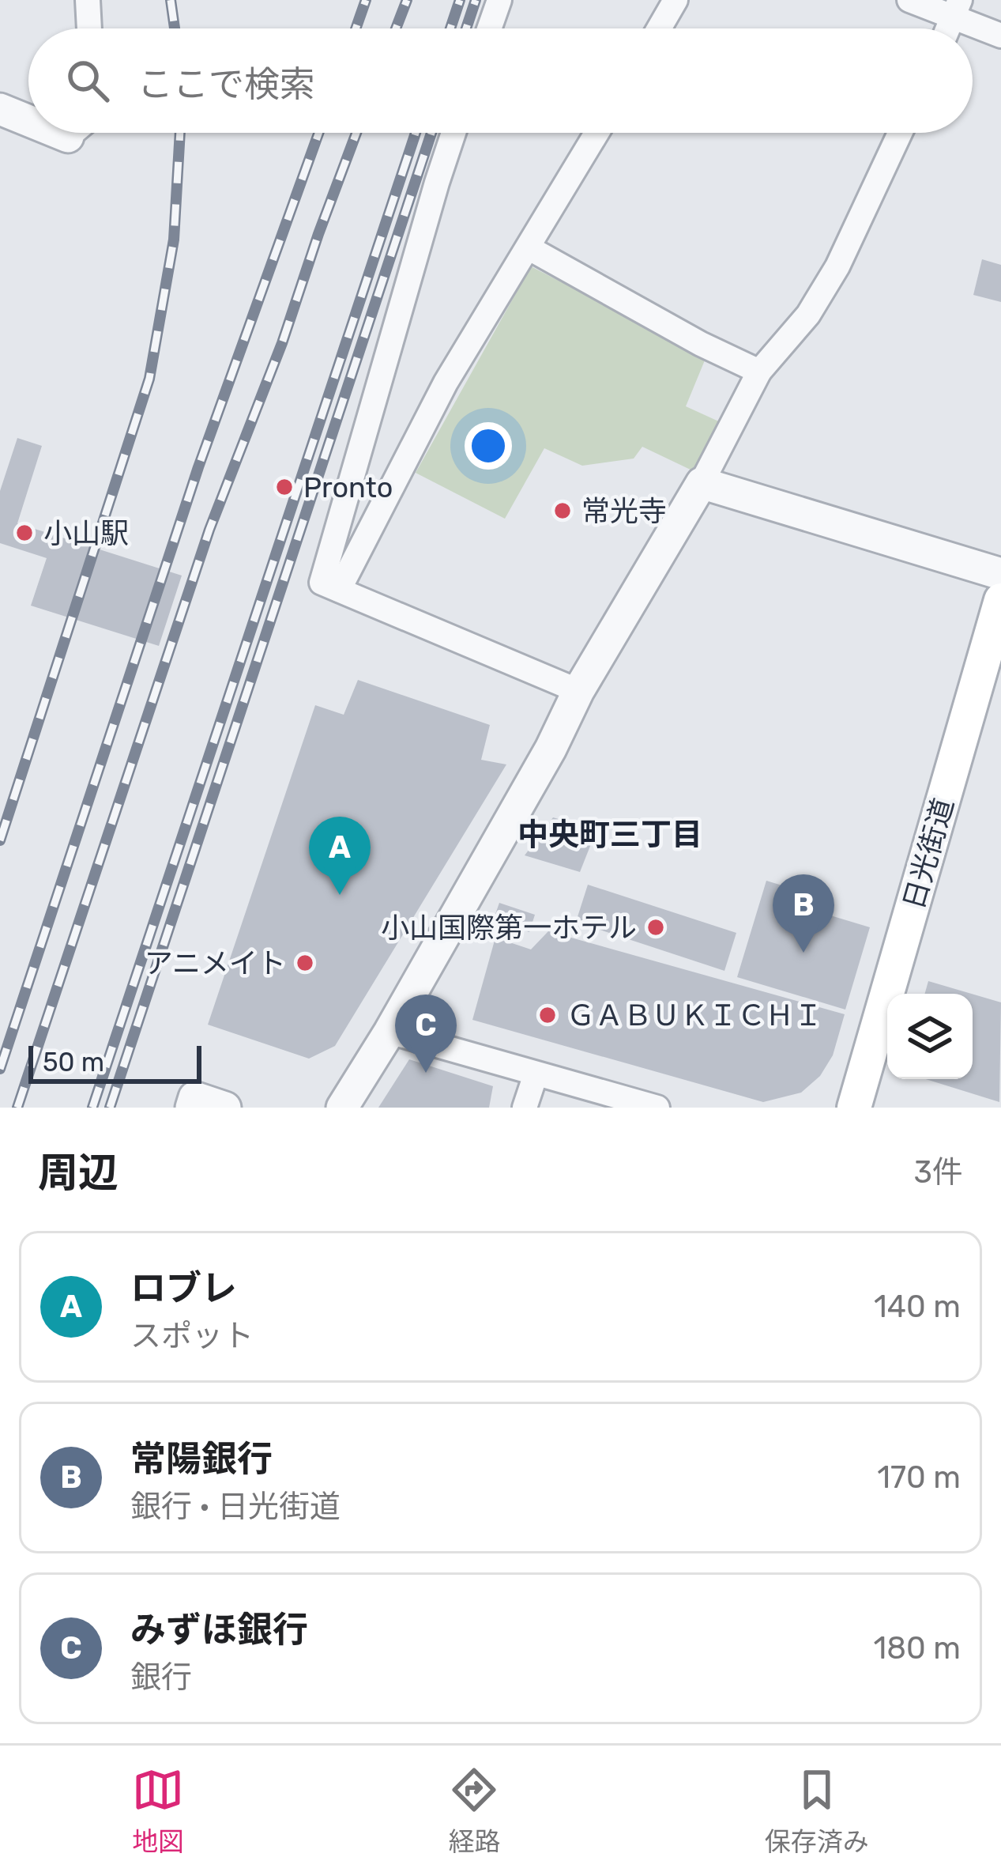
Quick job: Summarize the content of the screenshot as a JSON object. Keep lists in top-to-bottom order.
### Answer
{
  "streets": {
    "main road": ["日光街道"]
  },
  "districts": ["中央町三丁目"],
  "places": [
    "Pronto",
    "常光寺",
    "小山駅",
    "小山国際第一ホテル",
    "アニメイト",
    "ＧＡＢＵＫＩＣＨＩ"
  ],
  "scale_bar": "50 m",
  "page": {
    "search": "ここで検索",
    "pins": ["A", "B", "C"],
    "scale": "50 m",
    "heading": ["周辺", "3件"],
    "list": [
      {
        "mark": "A",
        "name": "ロブレ",
        "note": "スポット",
        "value": "140 m"
      },
      {
        "mark": "B",
        "name": "常陽銀行",
        "note": "銀行 · 日光街道",
        "value": "170 m"
      },
      {
        "mark": "C",
        "name": "みずほ銀行",
        "note": "銀行",
        "value": "180 m"
      }
    ],
    "nav": ["地図", "経路", "保存済み"]
  }
}
